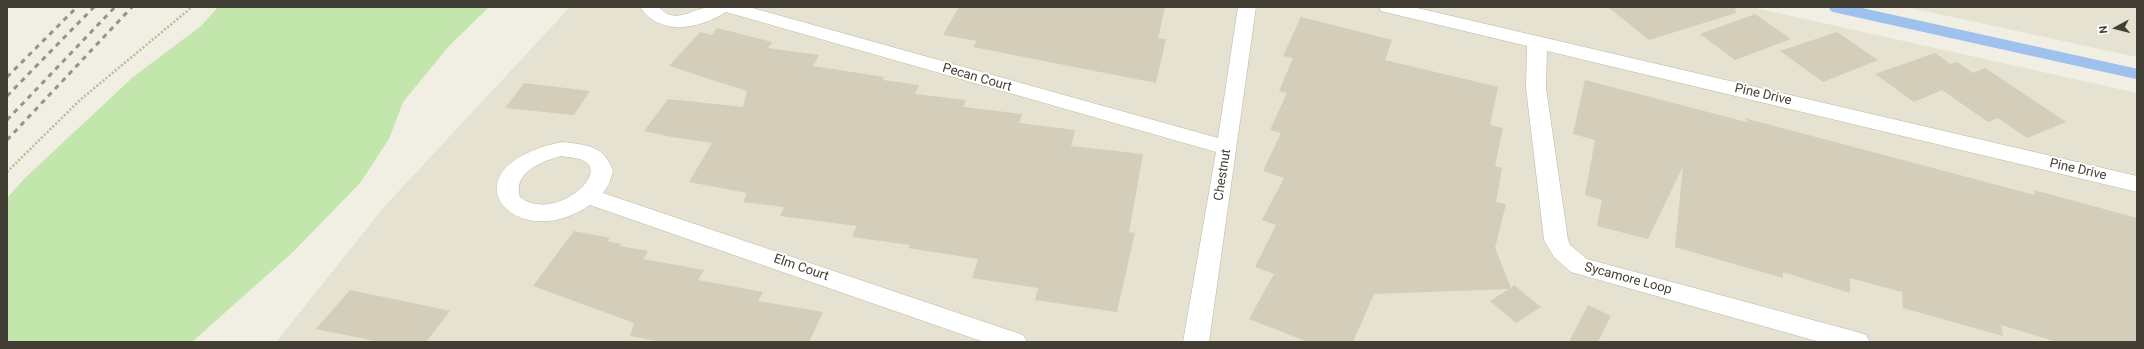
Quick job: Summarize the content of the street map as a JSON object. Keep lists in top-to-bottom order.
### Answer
{
  "streets": {
    "street": [
      "Pecan Court",
      "Pine Drive",
      "Chestnut",
      "Elm Court",
      "Sycamore Loop"
    ]
  },
  "crossings": [
    ["Pecan Court", "Chestnut"],
    ["Pine Drive", "Sycamore Loop"]
  ],
  "north": "left"
}
